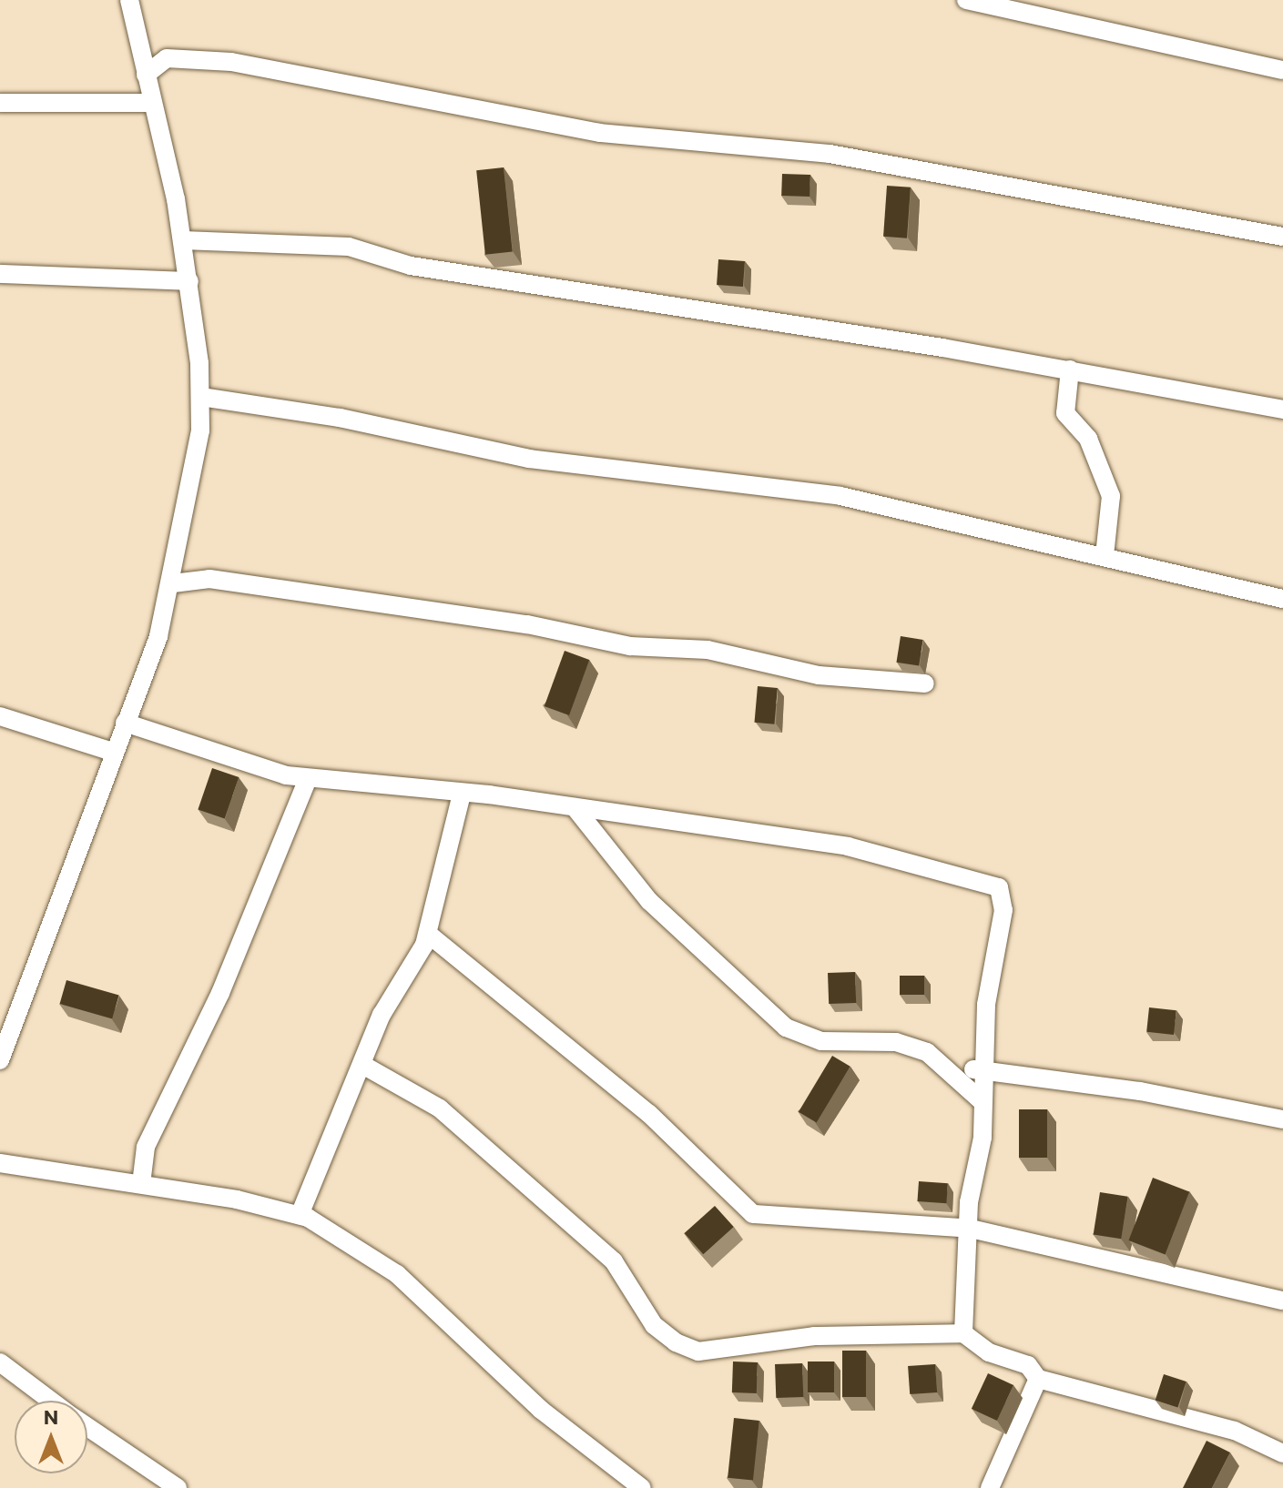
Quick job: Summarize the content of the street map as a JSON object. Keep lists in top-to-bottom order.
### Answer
{
  "north": "top"
}
